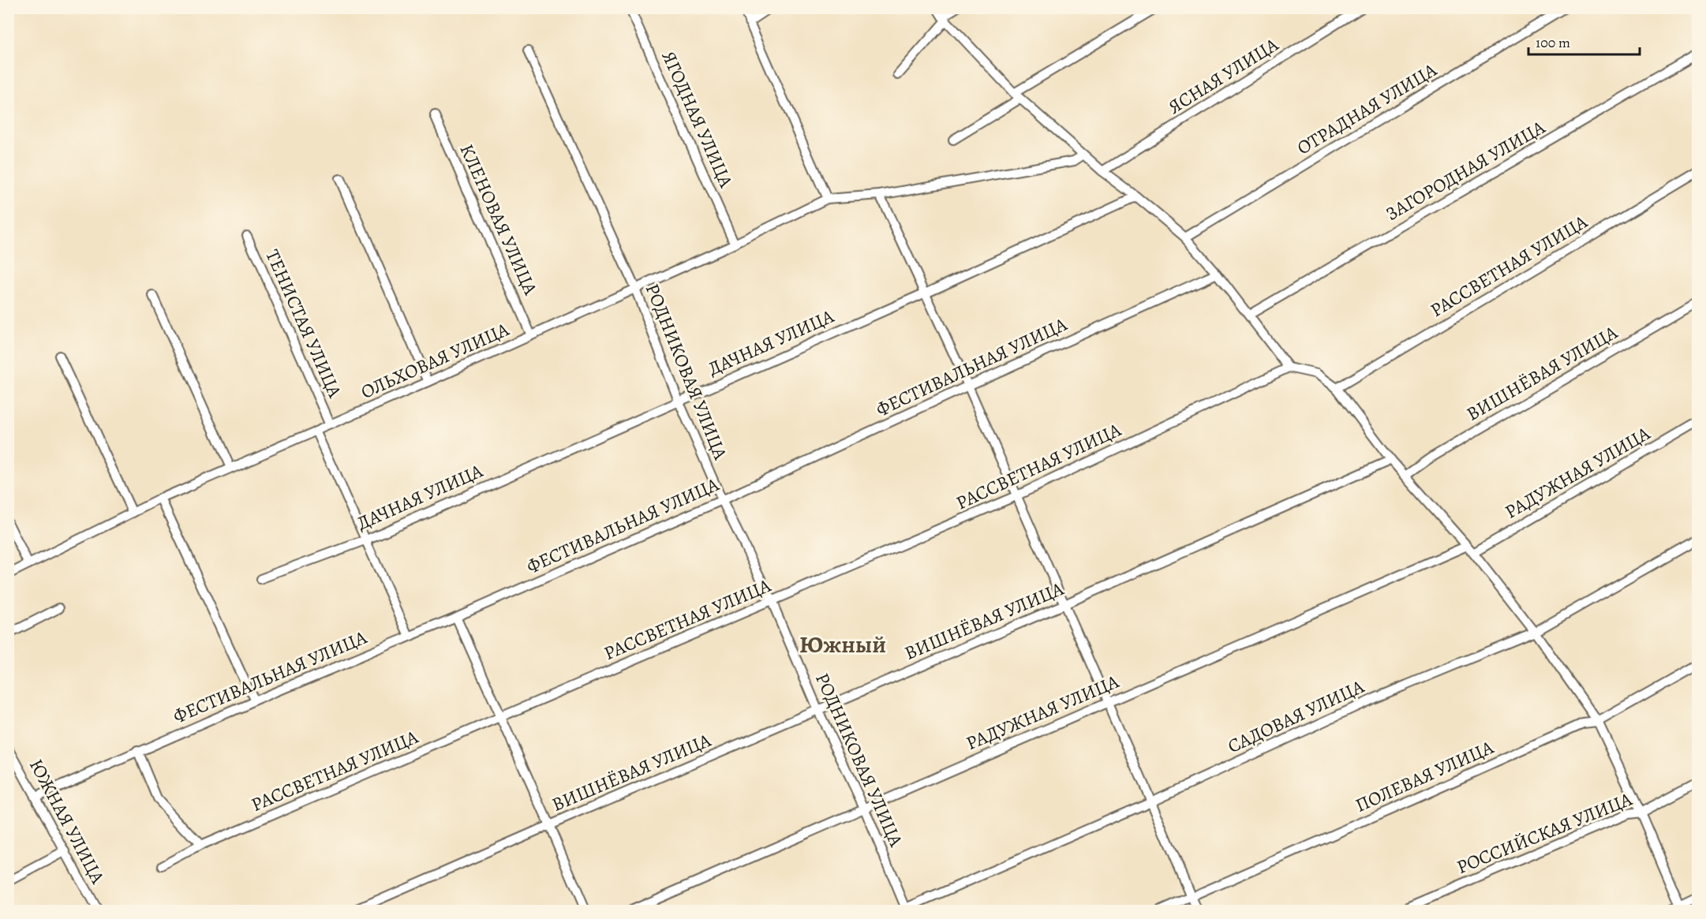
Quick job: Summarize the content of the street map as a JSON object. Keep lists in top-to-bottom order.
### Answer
{
  "streets": {
    "street": [
      "ЯСНАЯ УЛИЦА",
      "ОТРАДНАЯ УЛИЦА",
      "ЯГОДНАЯ УЛИЦА",
      "ЗАГОРОДНАЯ УЛИЦА",
      "КЛЕНОВАЯ УЛИЦА",
      "РАССВЕТНАЯ УЛИЦА",
      "ТЕНИСТАЯ УЛИЦА",
      "ДАЧНАЯ УЛИЦА",
      "ОЛЬХОВАЯ УЛИЦА",
      "ФЕСТИВАЛЬНАЯ УЛИЦА",
      "РОДНИКОВАЯ УЛИЦА",
      "ВИШНЁВАЯ УЛИЦА",
      "РАДУЖНАЯ УЛИЦА",
      "САДОВАЯ УЛИЦА",
      "ПОЛЕВАЯ УЛИЦА",
      "ЮЖНАЯ УЛИЦА",
      "РОССИЙСКАЯ УЛИЦА"
    ]
  },
  "crossings": [
    ["ЯГОДНАЯ УЛИЦА", "ОЛЬХОВАЯ УЛИЦА"],
    ["КЛЕНОВАЯ УЛИЦА", "ОЛЬХОВАЯ УЛИЦА"],
    ["РАССВЕТНАЯ УЛИЦА", "РОДНИКОВАЯ УЛИЦА"],
    ["ТЕНИСТАЯ УЛИЦА", "ОЛЬХОВАЯ УЛИЦА"],
    ["ДАЧНАЯ УЛИЦА", "РОДНИКОВАЯ УЛИЦА"],
    ["ОЛЬХОВАЯ УЛИЦА", "РОДНИКОВАЯ УЛИЦА"],
    ["ФЕСТИВАЛЬНАЯ УЛИЦА", "РОДНИКОВАЯ УЛИЦА"],
    ["ФЕСТИВАЛЬНАЯ УЛИЦА", "ЮЖНАЯ УЛИЦА"],
    ["РОДНИКОВАЯ УЛИЦА", "ВИШНЁВАЯ УЛИЦА"],
    ["РОДНИКОВАЯ УЛИЦА", "РАДУЖНАЯ УЛИЦА"],
    ["РОДНИКОВАЯ УЛИЦА", "САДОВАЯ УЛИЦА"]
  ],
  "districts": ["Южный"],
  "scale_bar": "100 m"
}
